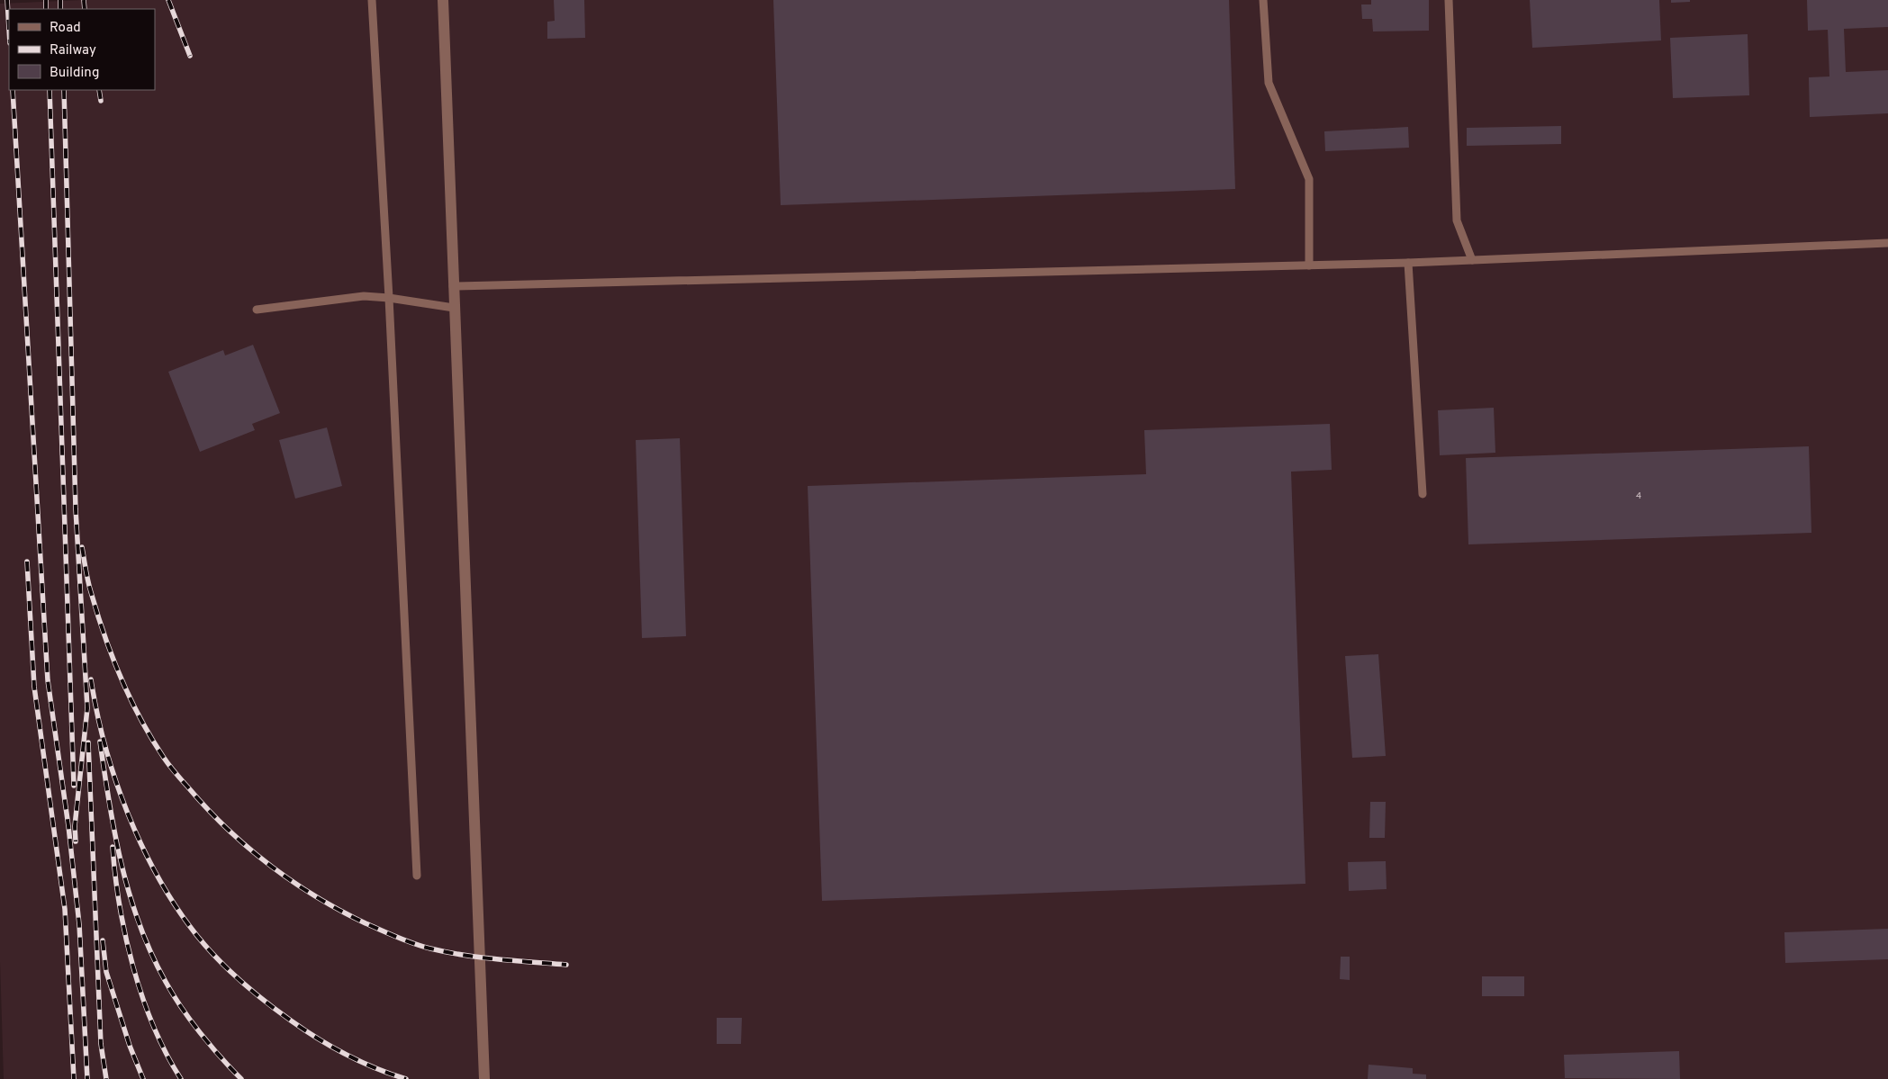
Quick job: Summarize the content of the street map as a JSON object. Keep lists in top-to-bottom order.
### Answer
{
  "house_numbers": ["4"],
  "legend": ["Road", "Railway", "Building"]
}
